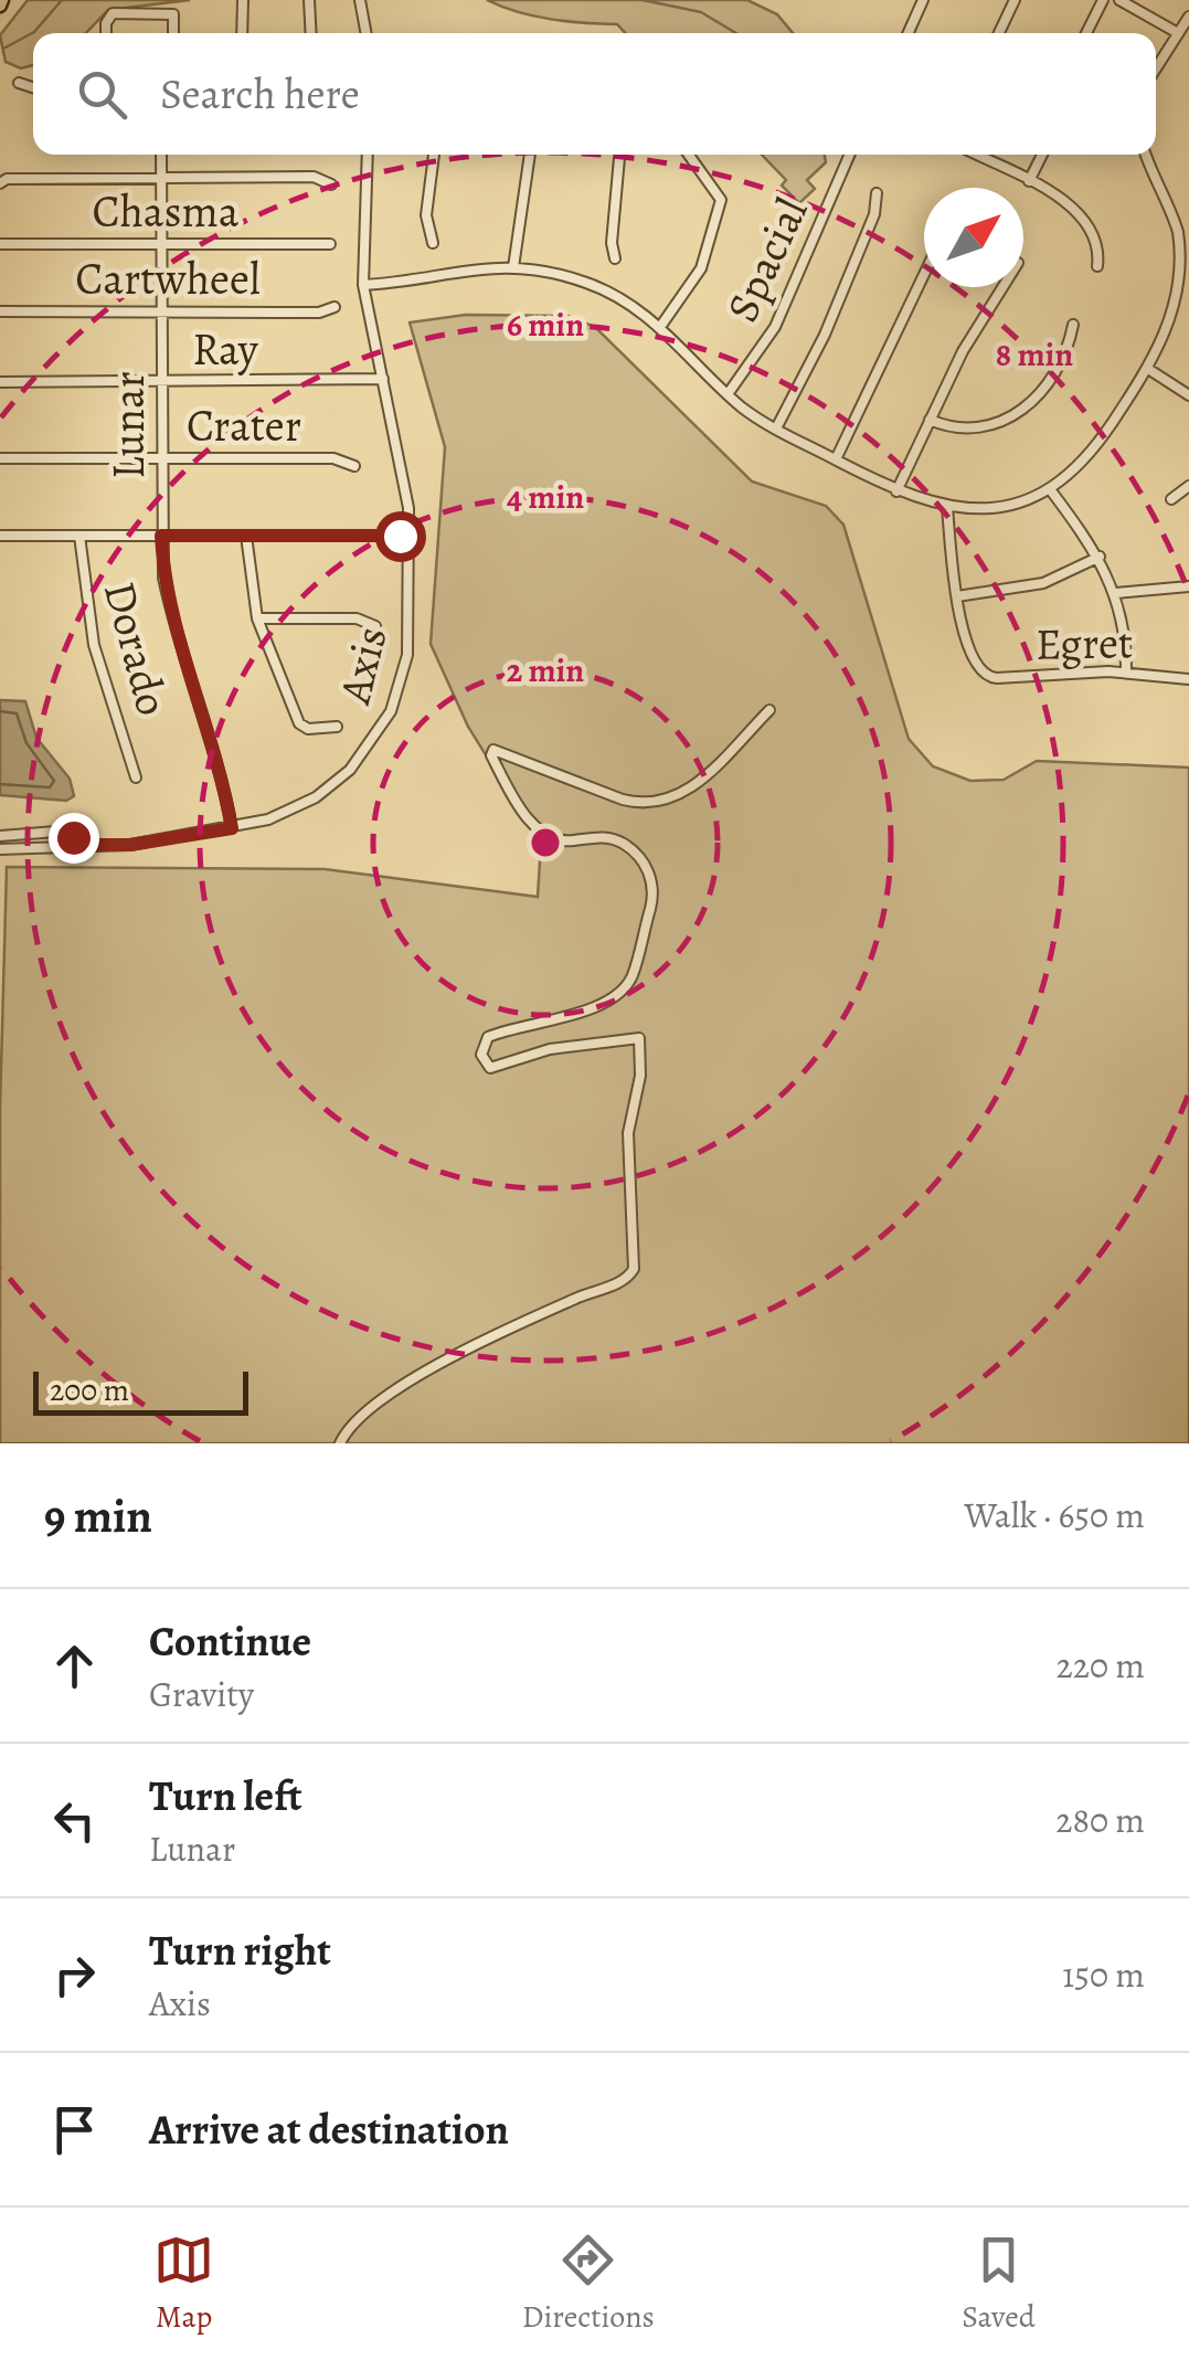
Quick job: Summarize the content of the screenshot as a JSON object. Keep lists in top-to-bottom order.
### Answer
{
  "streets": {
    "street": [
      "Chasma",
      "Spacial",
      "Cartwheel",
      "Ray",
      "Lunar",
      "Crater",
      "Egret",
      "Dorado",
      "Axis"
    ]
  },
  "crossings": [
    ["Chasma", "Lunar"],
    ["Cartwheel", "Lunar"],
    ["Ray", "Lunar"],
    ["Ray", "Axis"],
    ["Lunar", "Crater"],
    ["Lunar", "Axis"]
  ],
  "scale_bar": "200 m",
  "north": "top right",
  "page": {
    "search": "Search here",
    "scale": "200 m",
    "heading": ["9 min", "Walk · 650 m"],
    "list": [
      ["Continue", "Gravity", "220 m"],
      ["Turn left", "Lunar", "280 m"],
      ["Turn right", "Axis", "150 m"],
      "Arrive at destination"
    ],
    "nav": ["Map", "Directions", "Saved"]
  },
  "rings": [
    "6 min",
    "8 min",
    "4 min",
    "2 min"
  ]
}
